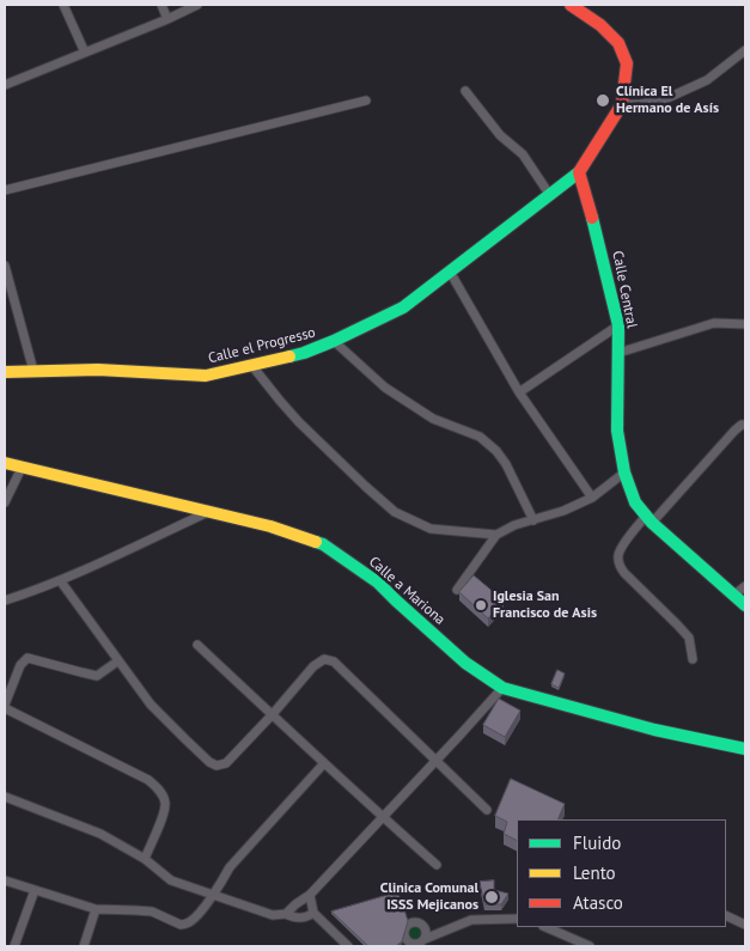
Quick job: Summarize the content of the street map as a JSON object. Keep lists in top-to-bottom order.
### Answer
{
  "streets": {
    "street": ["Calle Central", "Calle el Progresso", "Calle a Mariona"]
  },
  "crossings": [
    ["Calle Central", "Calle el Progresso"]
  ],
  "places": ["Clínica El Hermano de Asís", "Iglesia San Francisco de Asis", "Clinica Comunal ISSS Mejicanos"],
  "legend": ["Fluido", "Lento", "Atasco"]
}
